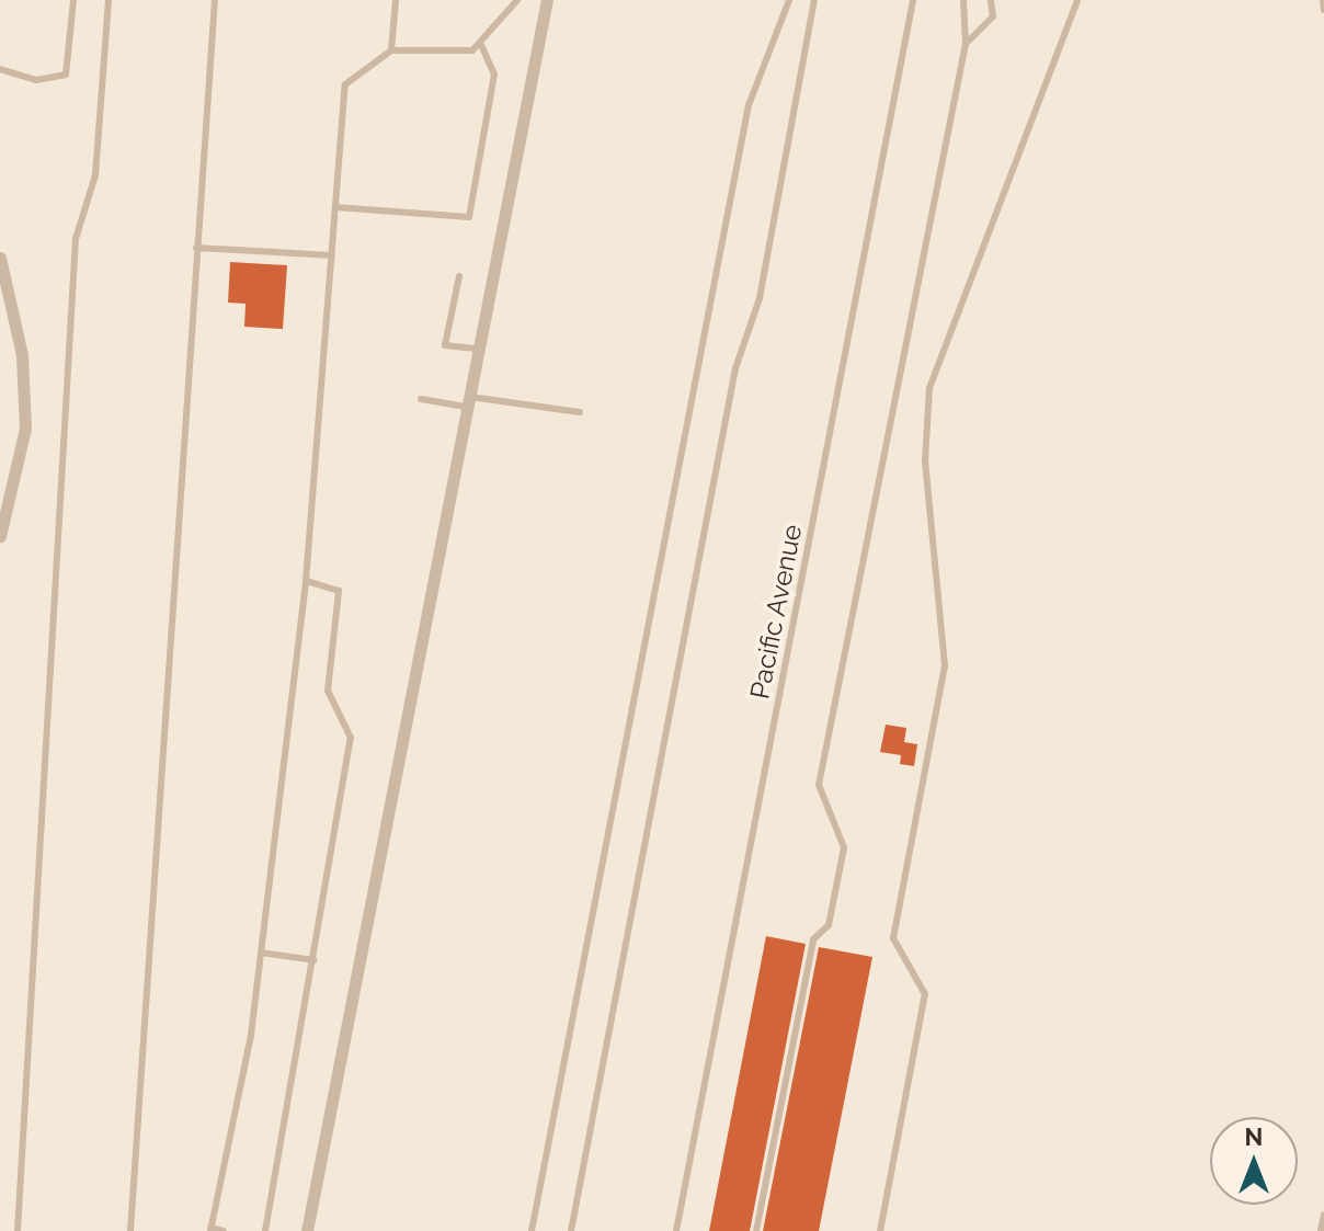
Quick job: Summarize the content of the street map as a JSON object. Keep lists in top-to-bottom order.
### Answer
{
  "streets": {
    "lane": ["Pacific Avenue"]
  },
  "north": "top"
}
